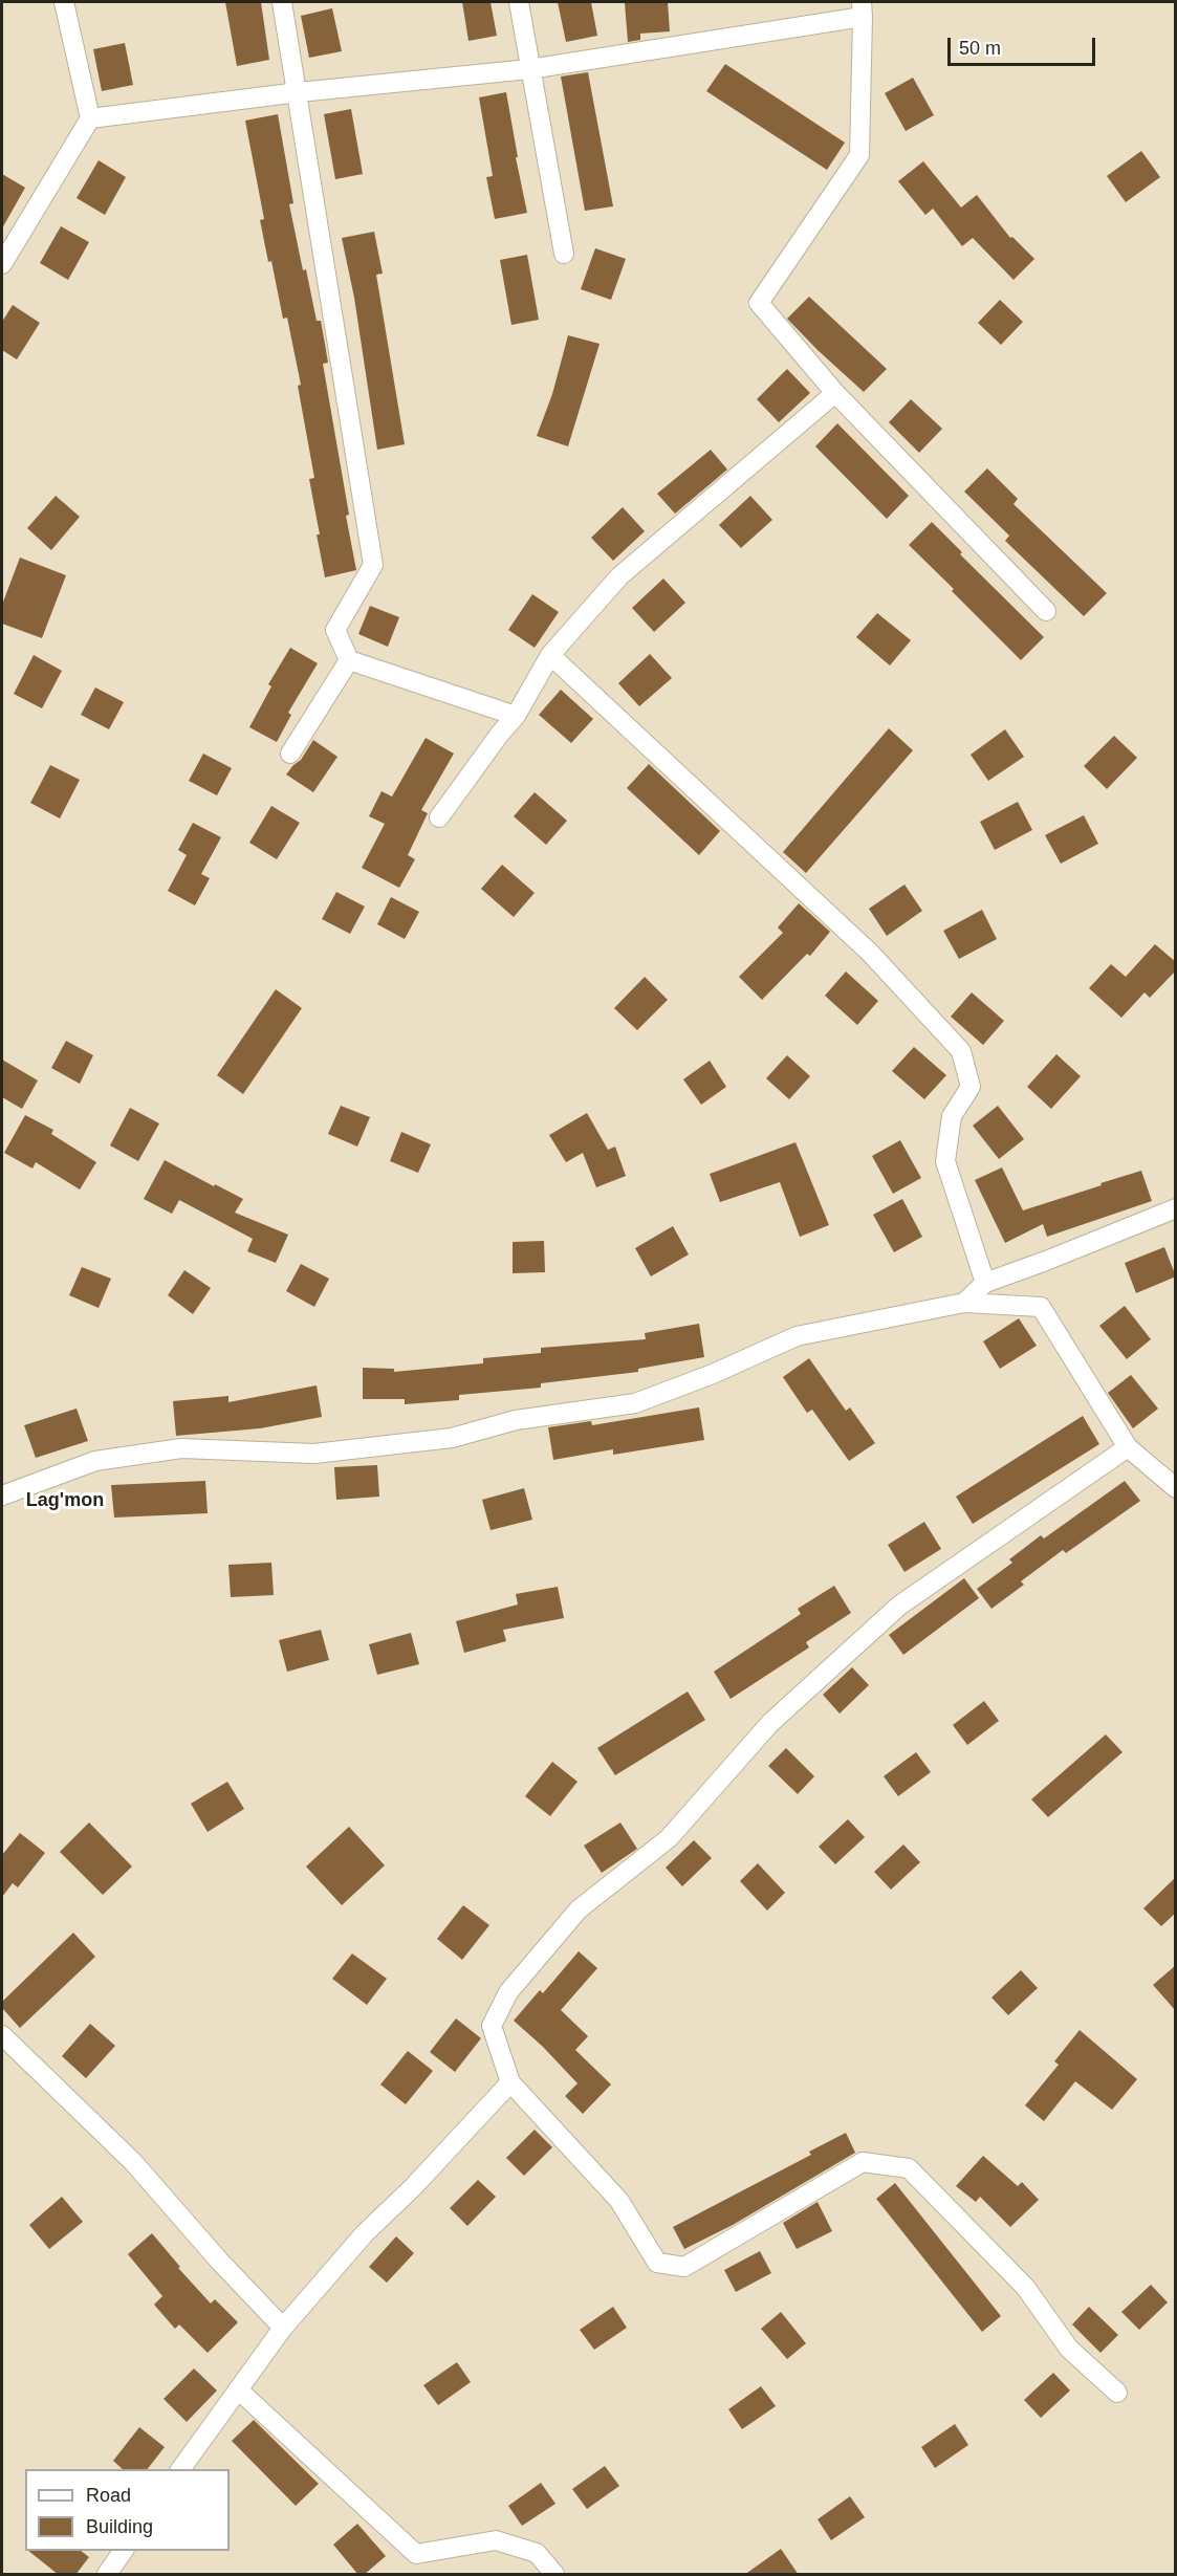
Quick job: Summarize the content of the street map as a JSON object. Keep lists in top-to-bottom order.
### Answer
{
  "districts": ["Lag'mon"],
  "legend": ["Road", "Building"],
  "scale_bar": "50 m"
}
